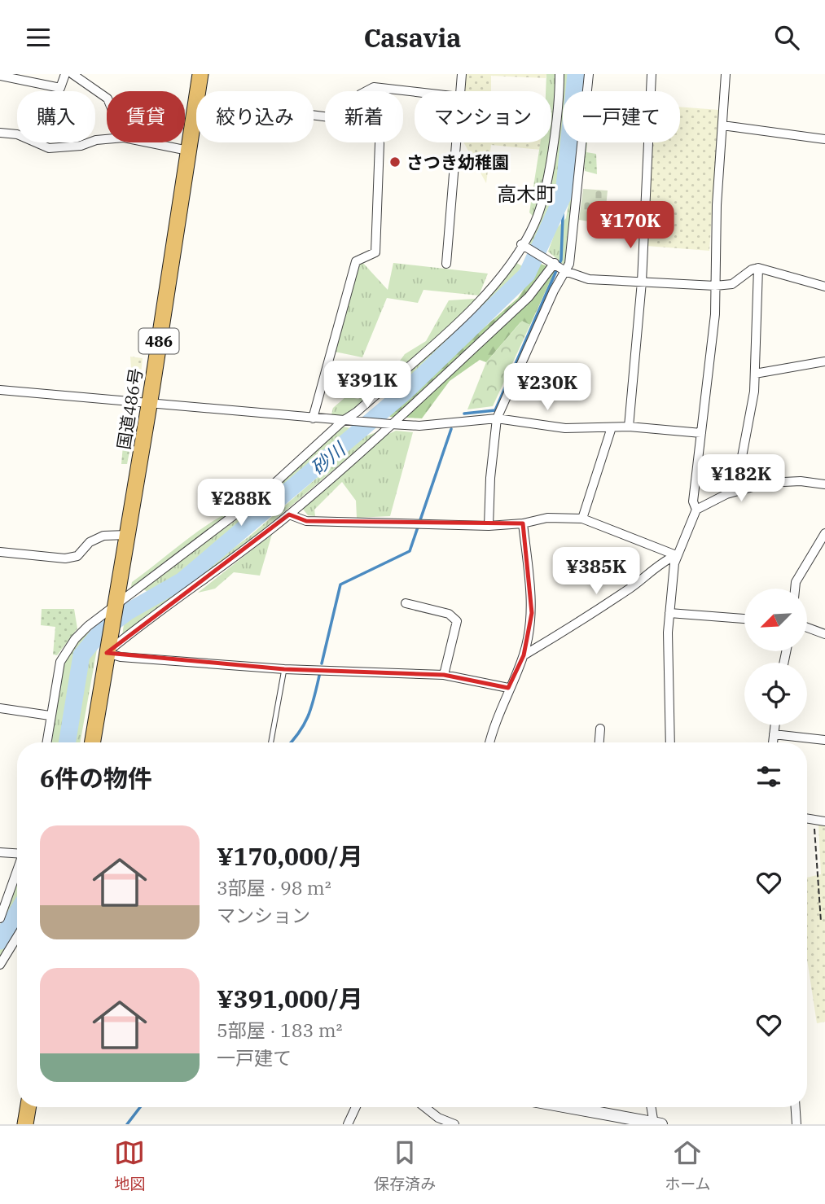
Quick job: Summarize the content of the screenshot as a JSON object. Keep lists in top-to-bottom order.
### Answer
{
  "streets": {
    "highway": ["486", "国道486号"]
  },
  "districts": ["高木町"],
  "water": ["砂川"],
  "places": ["さつき幼稚園"],
  "north": "bottom left",
  "page": {
    "header": "Casavia",
    "chip": [
      "購入",
      "賃貸",
      "絞り込み",
      "新着",
      "マンション",
      "一戸建て"
    ],
    "price": [
      "¥170K",
      "¥391K",
      "¥230K",
      "¥182K",
      "¥288K",
      "¥385K"
    ],
    "heading": "6件の物件",
    "list": [
      {
        "name": "¥170,000/月",
        "note": "3部屋 · 98 m² · マンション"
      },
      {
        "name": "¥391,000/月",
        "note": "5部屋 · 183 m² · 一戸建て"
      }
    ],
    "tabs": ["地図", "保存済み", "ホーム"]
  }
}
